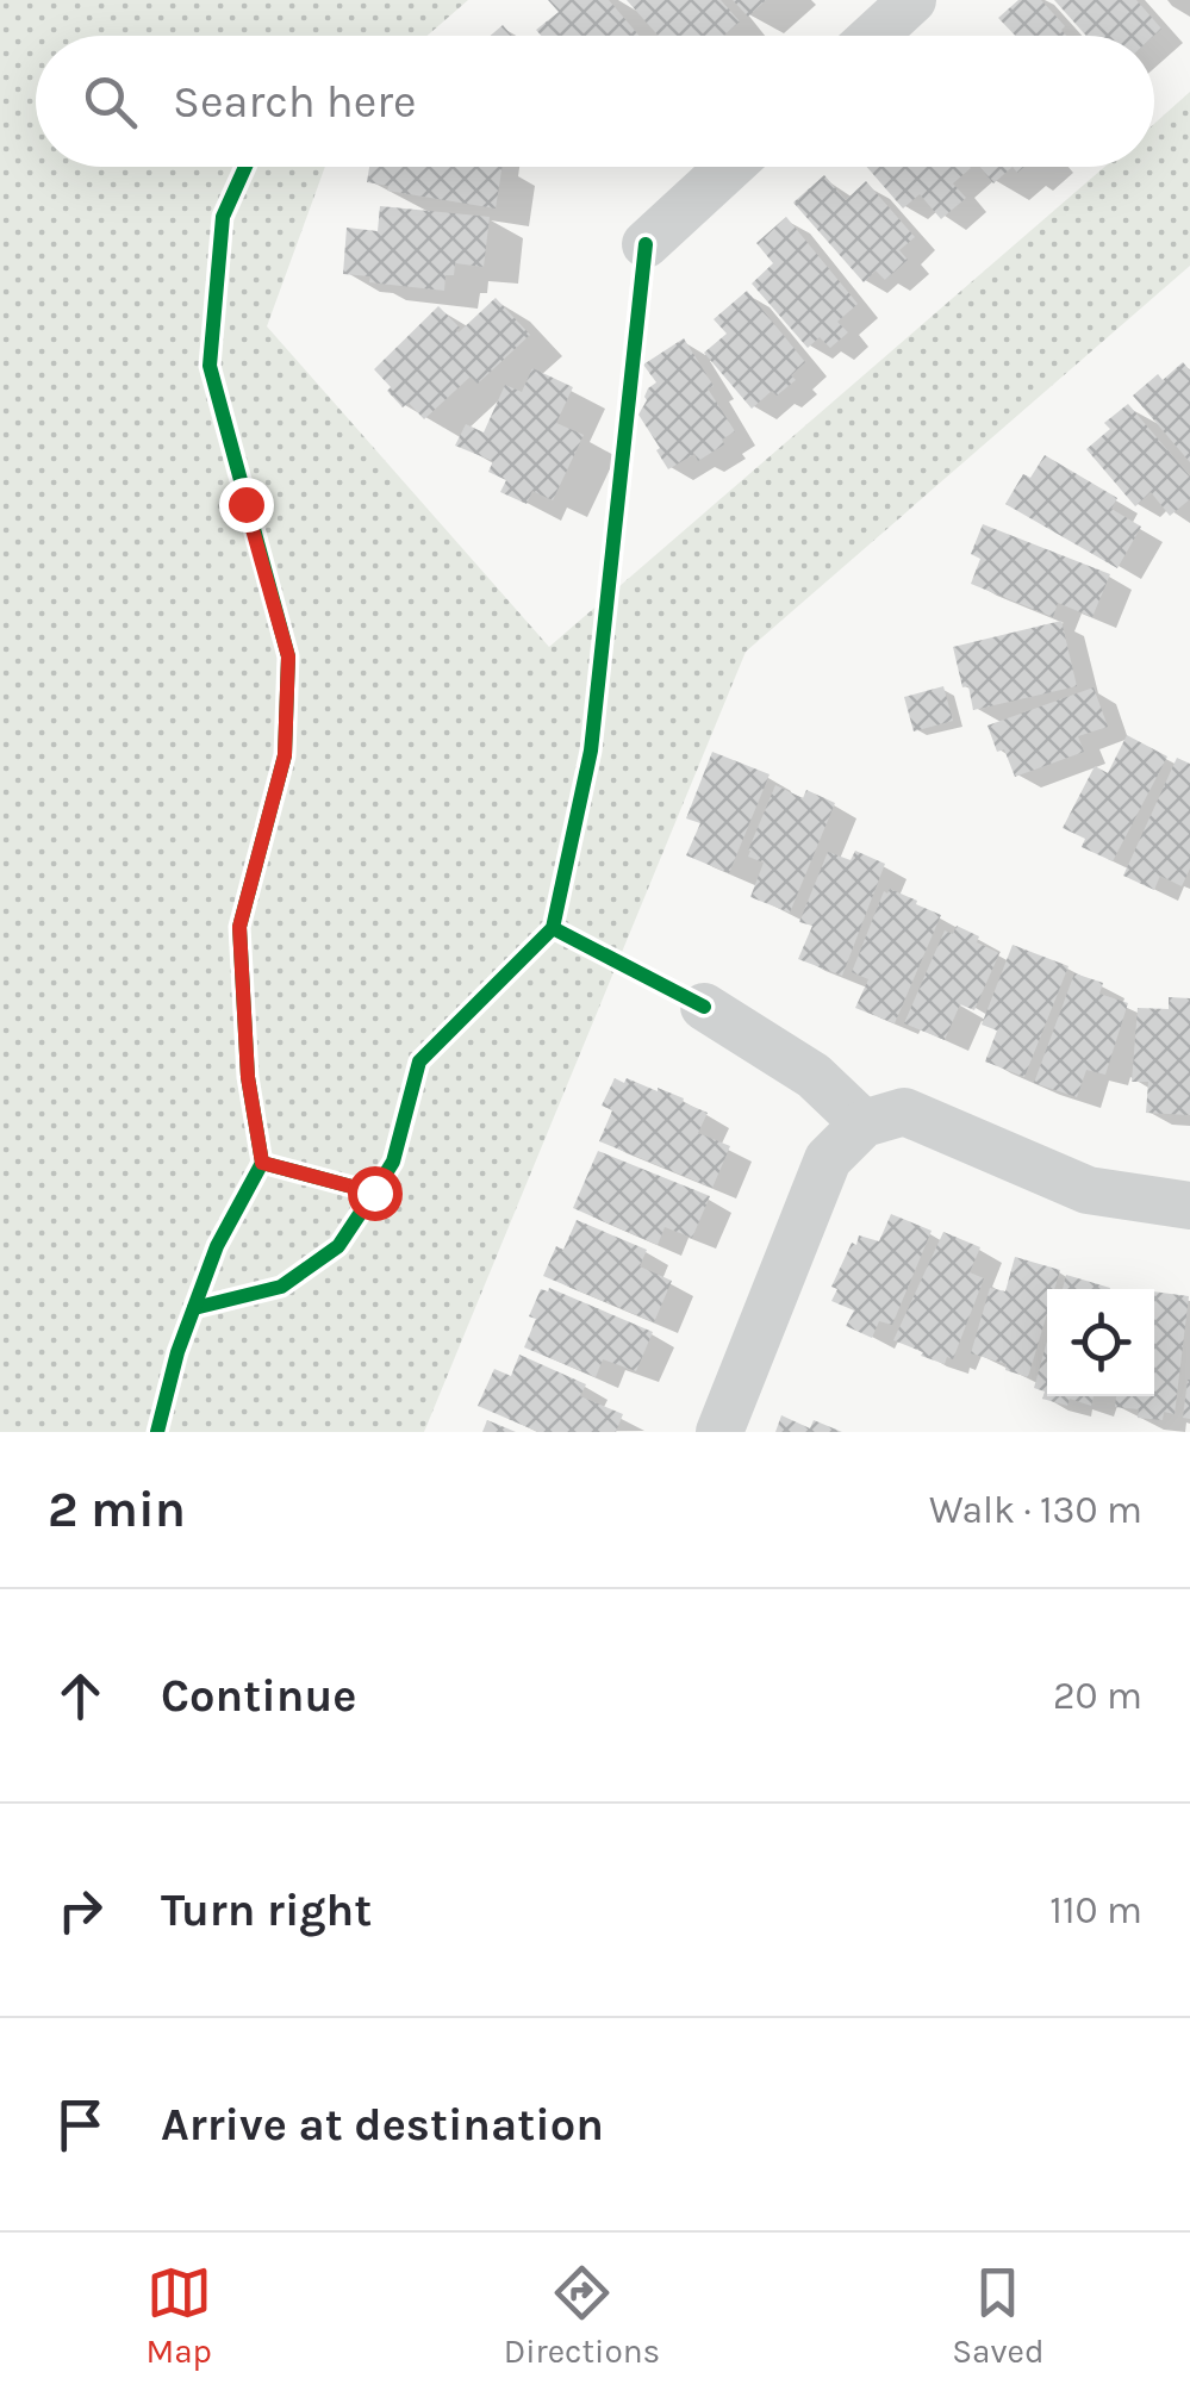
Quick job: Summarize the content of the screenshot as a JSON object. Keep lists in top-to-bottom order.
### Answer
{
  "page": {
    "search": "Search here",
    "heading": ["2 min", "Walk · 130 m"],
    "list": [
      ["Continue", "20 m"],
      ["Turn right", "110 m"],
      "Arrive at destination"
    ],
    "nav": ["Map", "Directions", "Saved"]
  }
}
